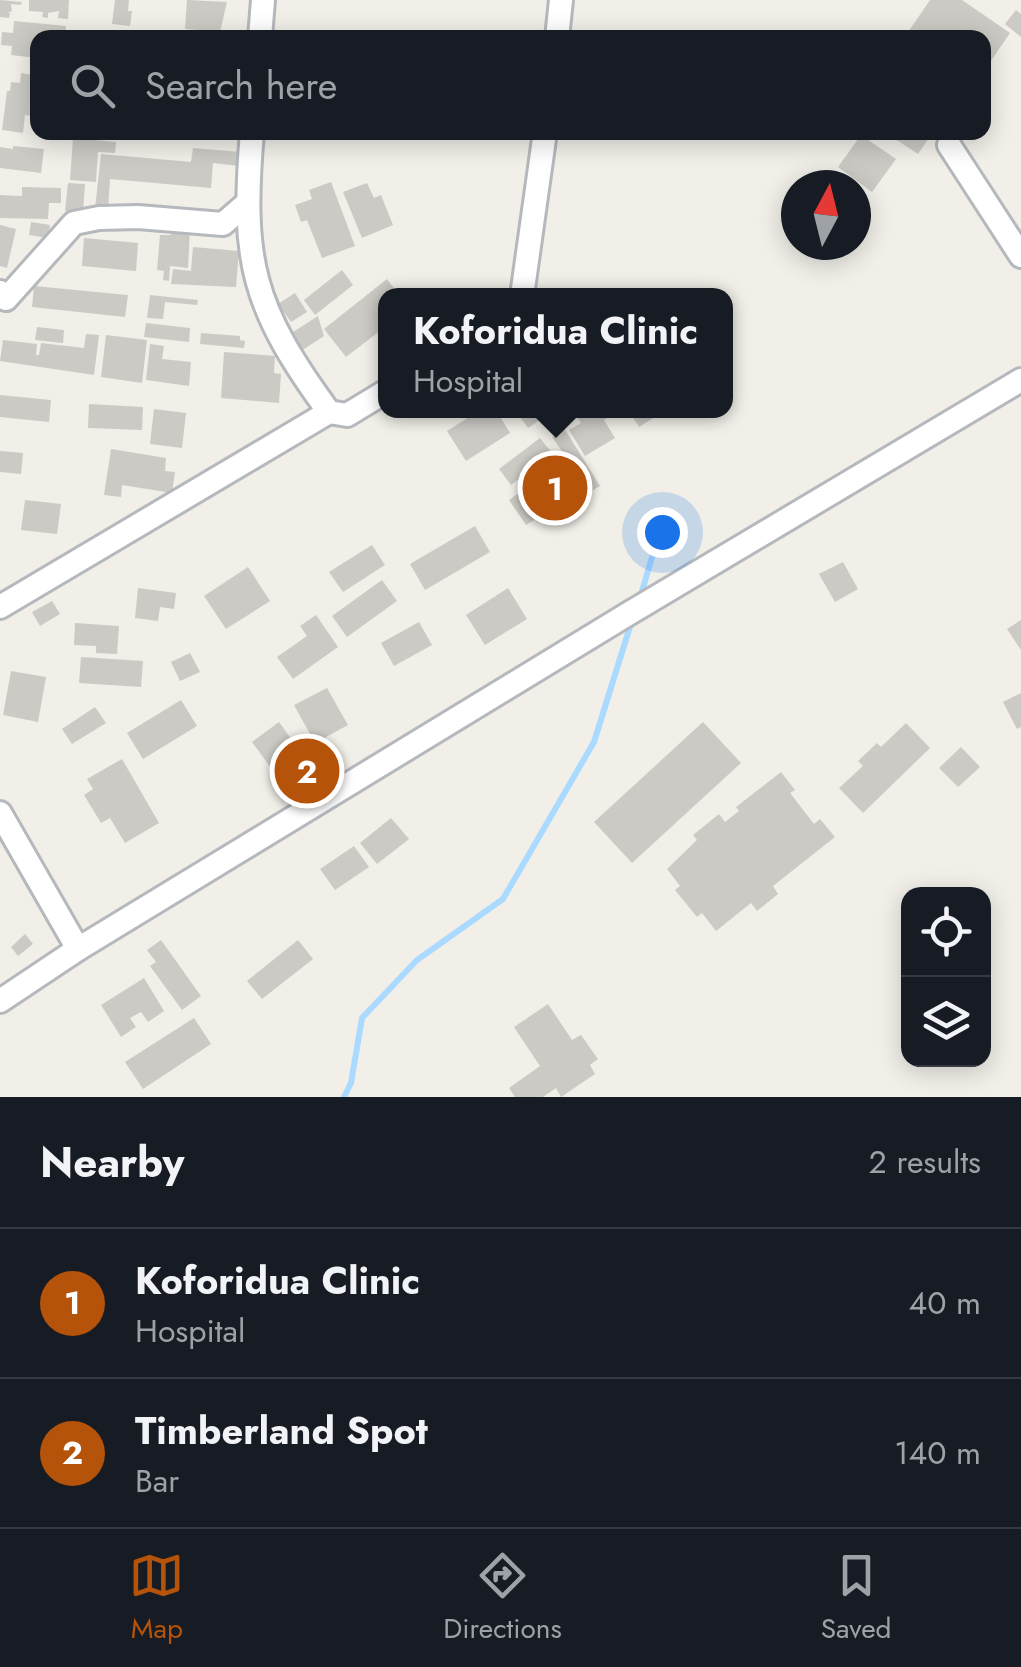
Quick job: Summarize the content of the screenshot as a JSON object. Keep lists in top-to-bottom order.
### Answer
{
  "north": "top",
  "page": {
    "search": "Search here",
    "popup": ["Koforidua Clinic", "Hospital"],
    "pins": ["1", "2"],
    "heading": ["Nearby", "2 results"],
    "list": [
      {
        "mark": "1",
        "name": "Koforidua Clinic",
        "note": "Hospital",
        "value": "40 m"
      },
      {
        "mark": "2",
        "name": "Timberland Spot",
        "note": "Bar",
        "value": "140 m"
      }
    ],
    "nav": ["Map", "Directions", "Saved"]
  }
}
